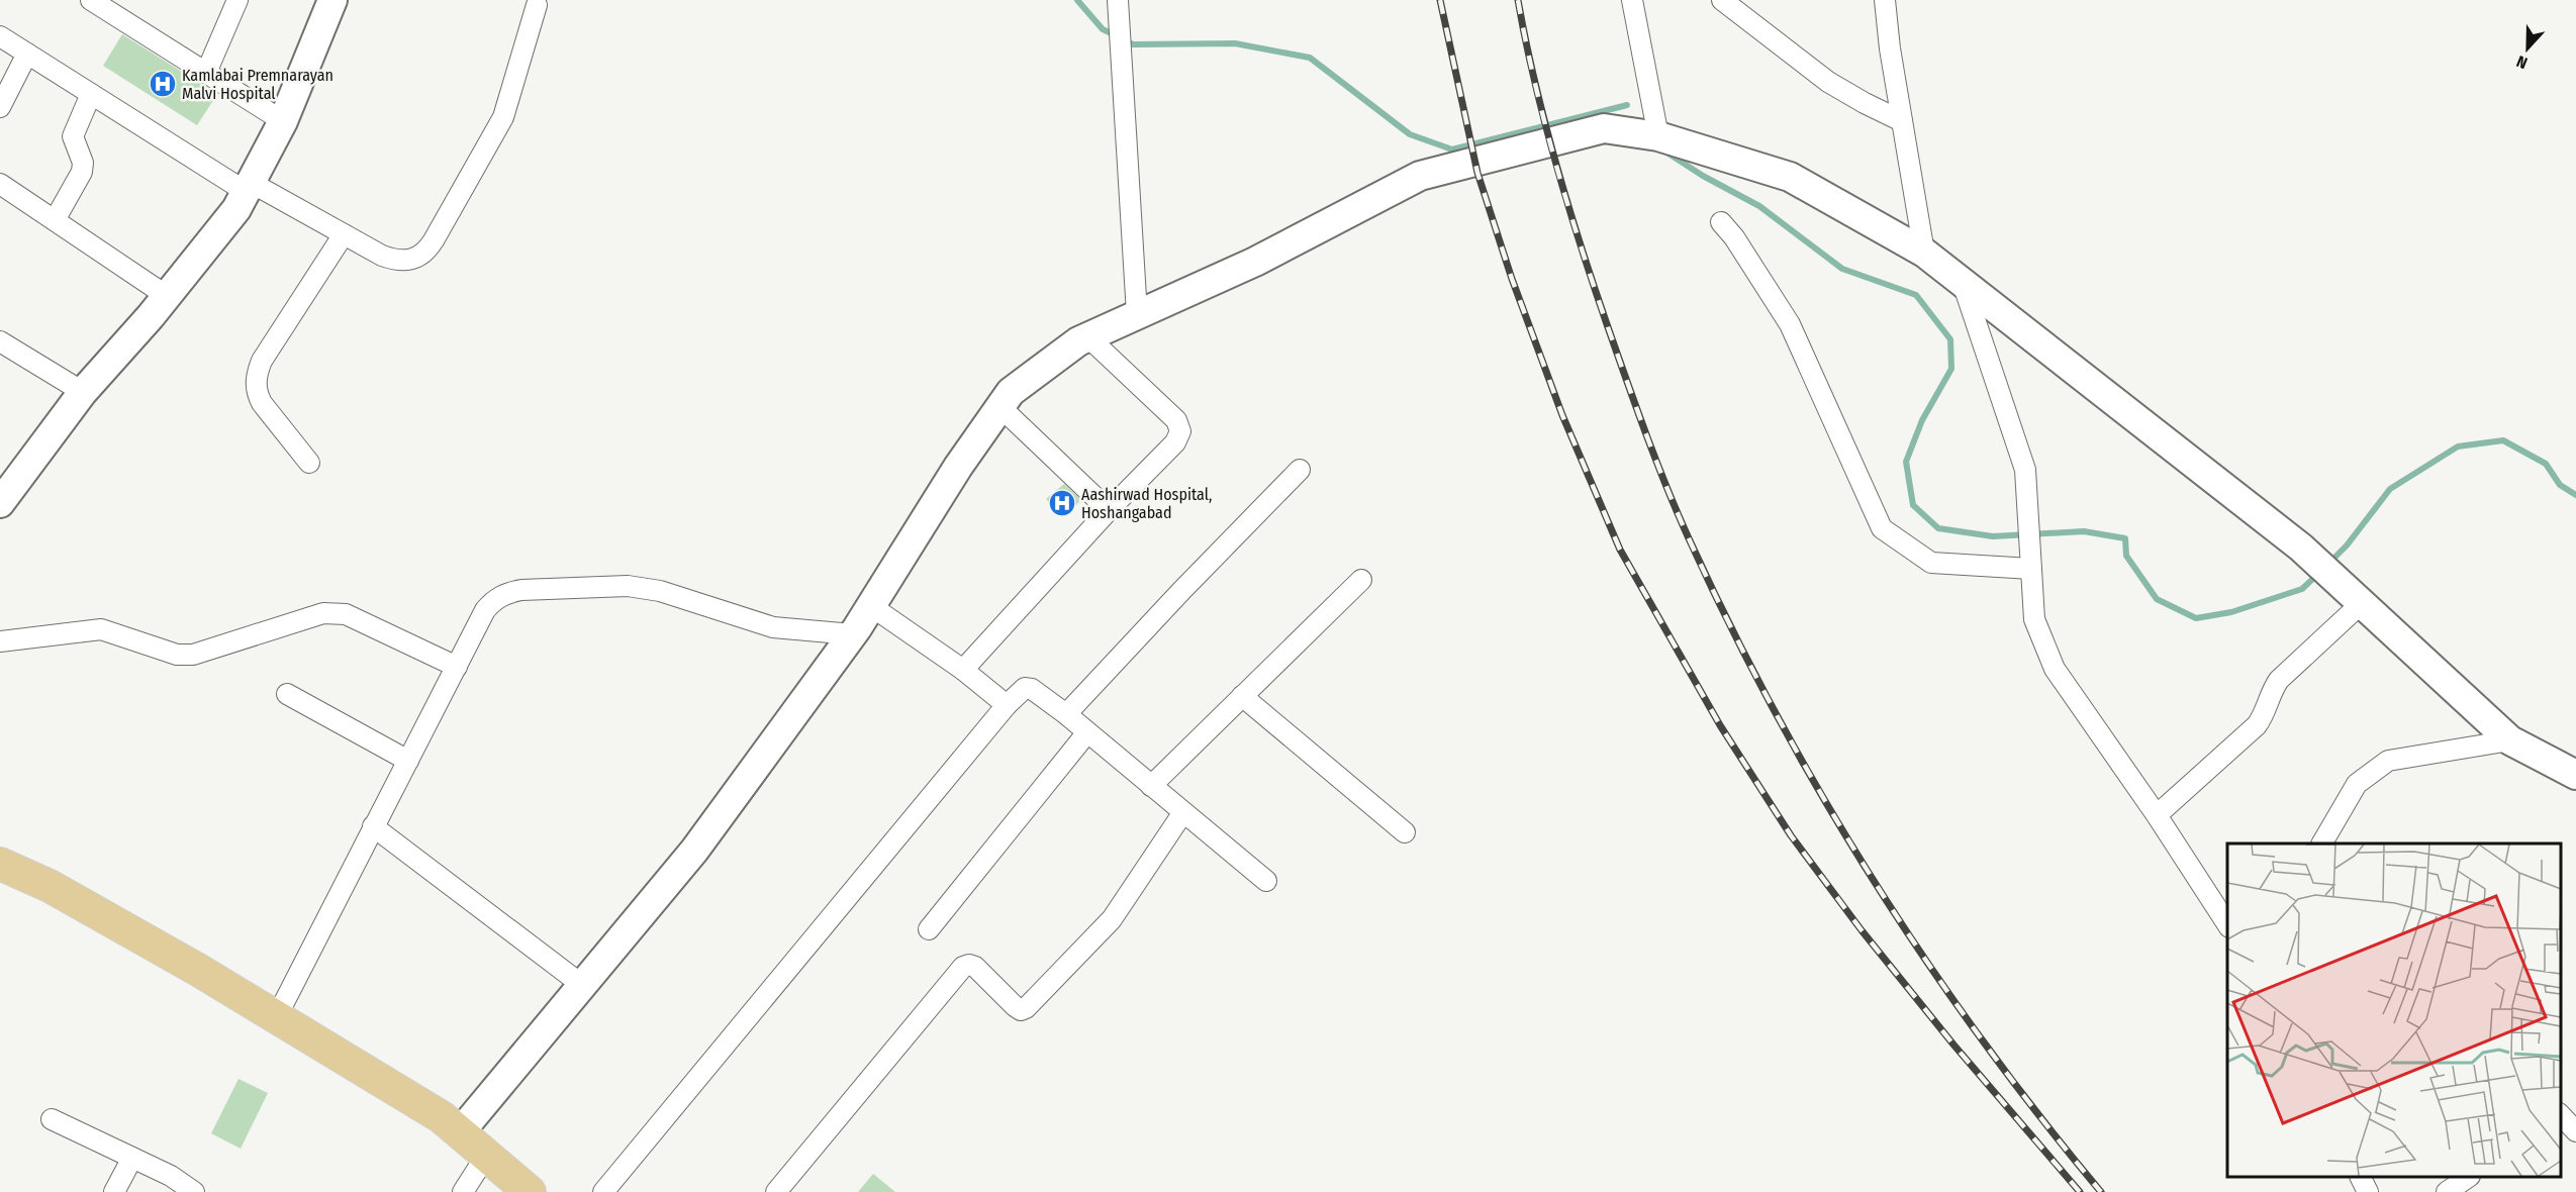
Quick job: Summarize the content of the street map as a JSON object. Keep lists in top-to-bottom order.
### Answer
{
  "places": {
    "hospital": ["Kamlabai Premnarayan Malvi Hospital", "Aashirwad Hospital, Hoshangabad"]
  },
  "north": "bottom"
}
